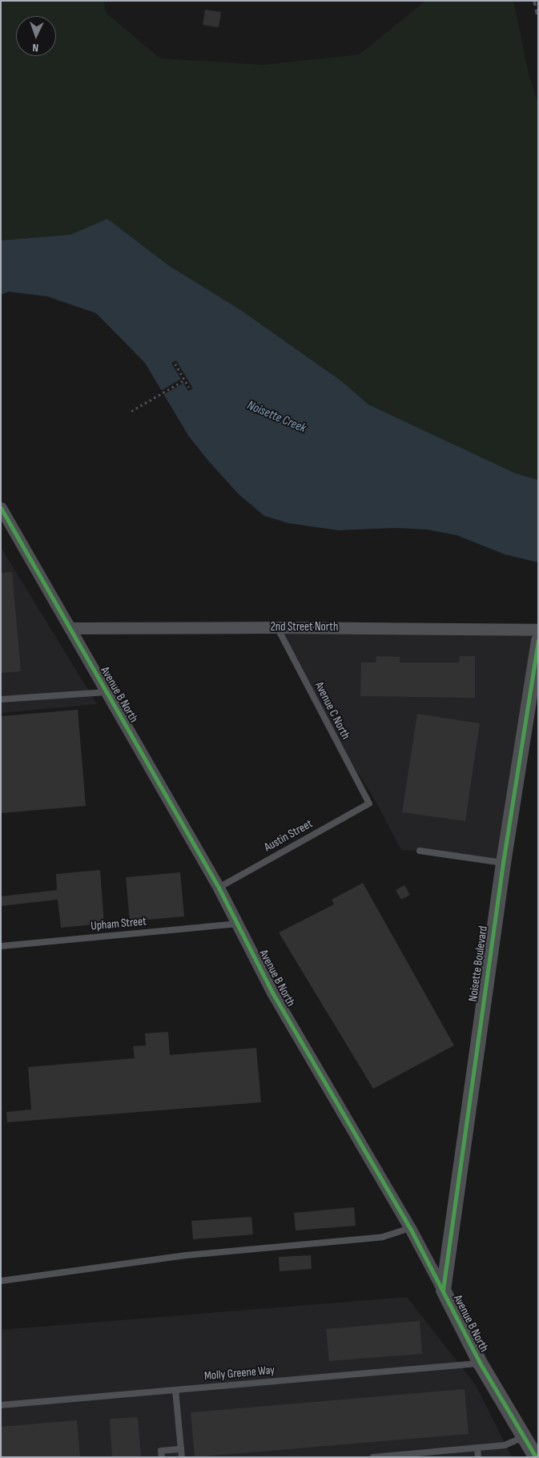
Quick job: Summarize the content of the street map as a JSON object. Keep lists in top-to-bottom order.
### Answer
{
  "streets": {
    "street": ["2nd Street North", "Avenue B North", "Noisette Boulevard"],
    "lane": [
      "Avenue C North",
      "Austin Street",
      "Upham Street",
      "Molly Greene Way"
    ]
  },
  "crossings": [
    ["2nd Street North", "Avenue B North"],
    ["2nd Street North", "Avenue C North"],
    ["Avenue B North", "Austin Street"],
    ["Avenue B North", "Upham Street"],
    ["Avenue B North", "Noisette Boulevard"],
    ["Avenue B North", "Molly Greene Way"],
    ["Avenue C North", "Austin Street"]
  ],
  "water": ["Noisette Creek"],
  "north": "bottom"
}
